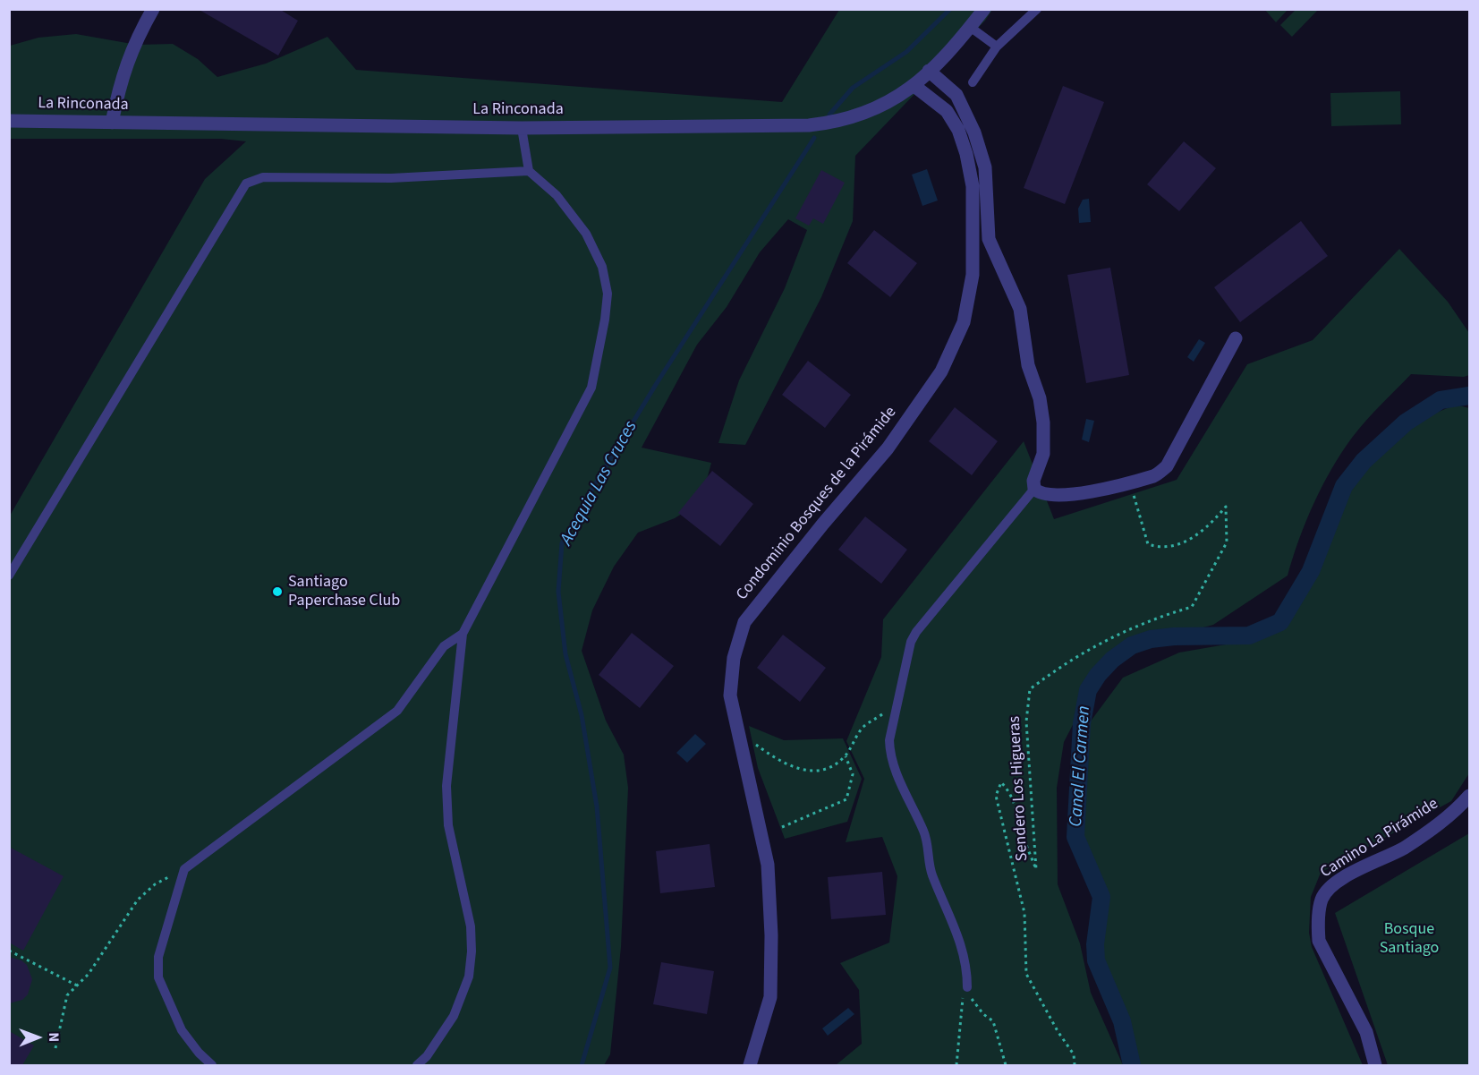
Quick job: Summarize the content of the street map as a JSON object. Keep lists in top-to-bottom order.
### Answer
{
  "streets": {
    "street": ["La Rinconada", "Condominio Bosques de la Pirámide", "Camino La Pirámide"],
    "path": ["Sendero Los Higueras"]
  },
  "crossings": [
    ["La Rinconada", "Condominio Bosques de la Pirámide"]
  ],
  "water": ["Acequia Las Cruces", "Canal El Carmen"],
  "parks": ["Bosque Santiago"],
  "places": ["Santiago Paperchase Club"],
  "north": "right"
}
